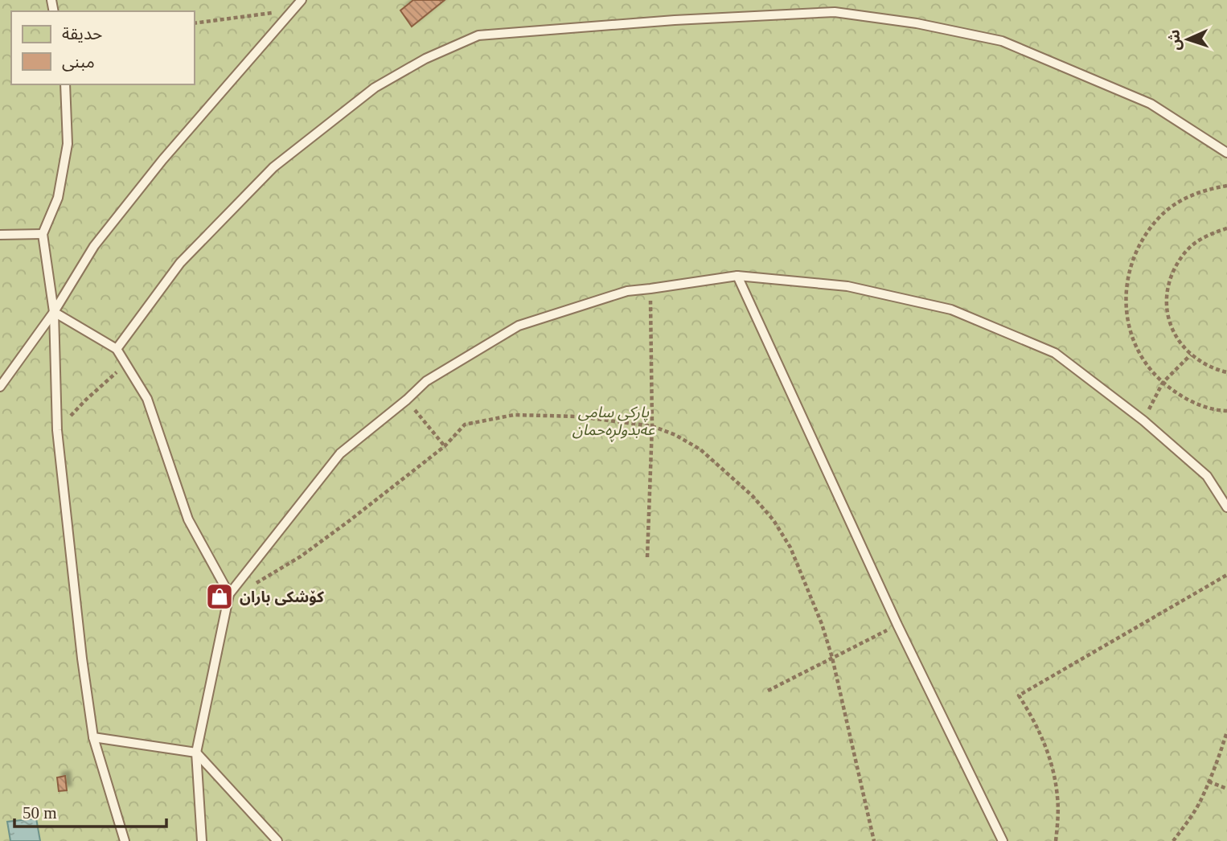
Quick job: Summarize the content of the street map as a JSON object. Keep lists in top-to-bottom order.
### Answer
{
  "parks": ["پارکی سامی عەبدولڕەحمان"],
  "places": {
    "shop": ["کۆشکی باران"]
  },
  "legend": ["حديقة", "مبنى"],
  "scale_bar": "50 m",
  "north": "left"
}
